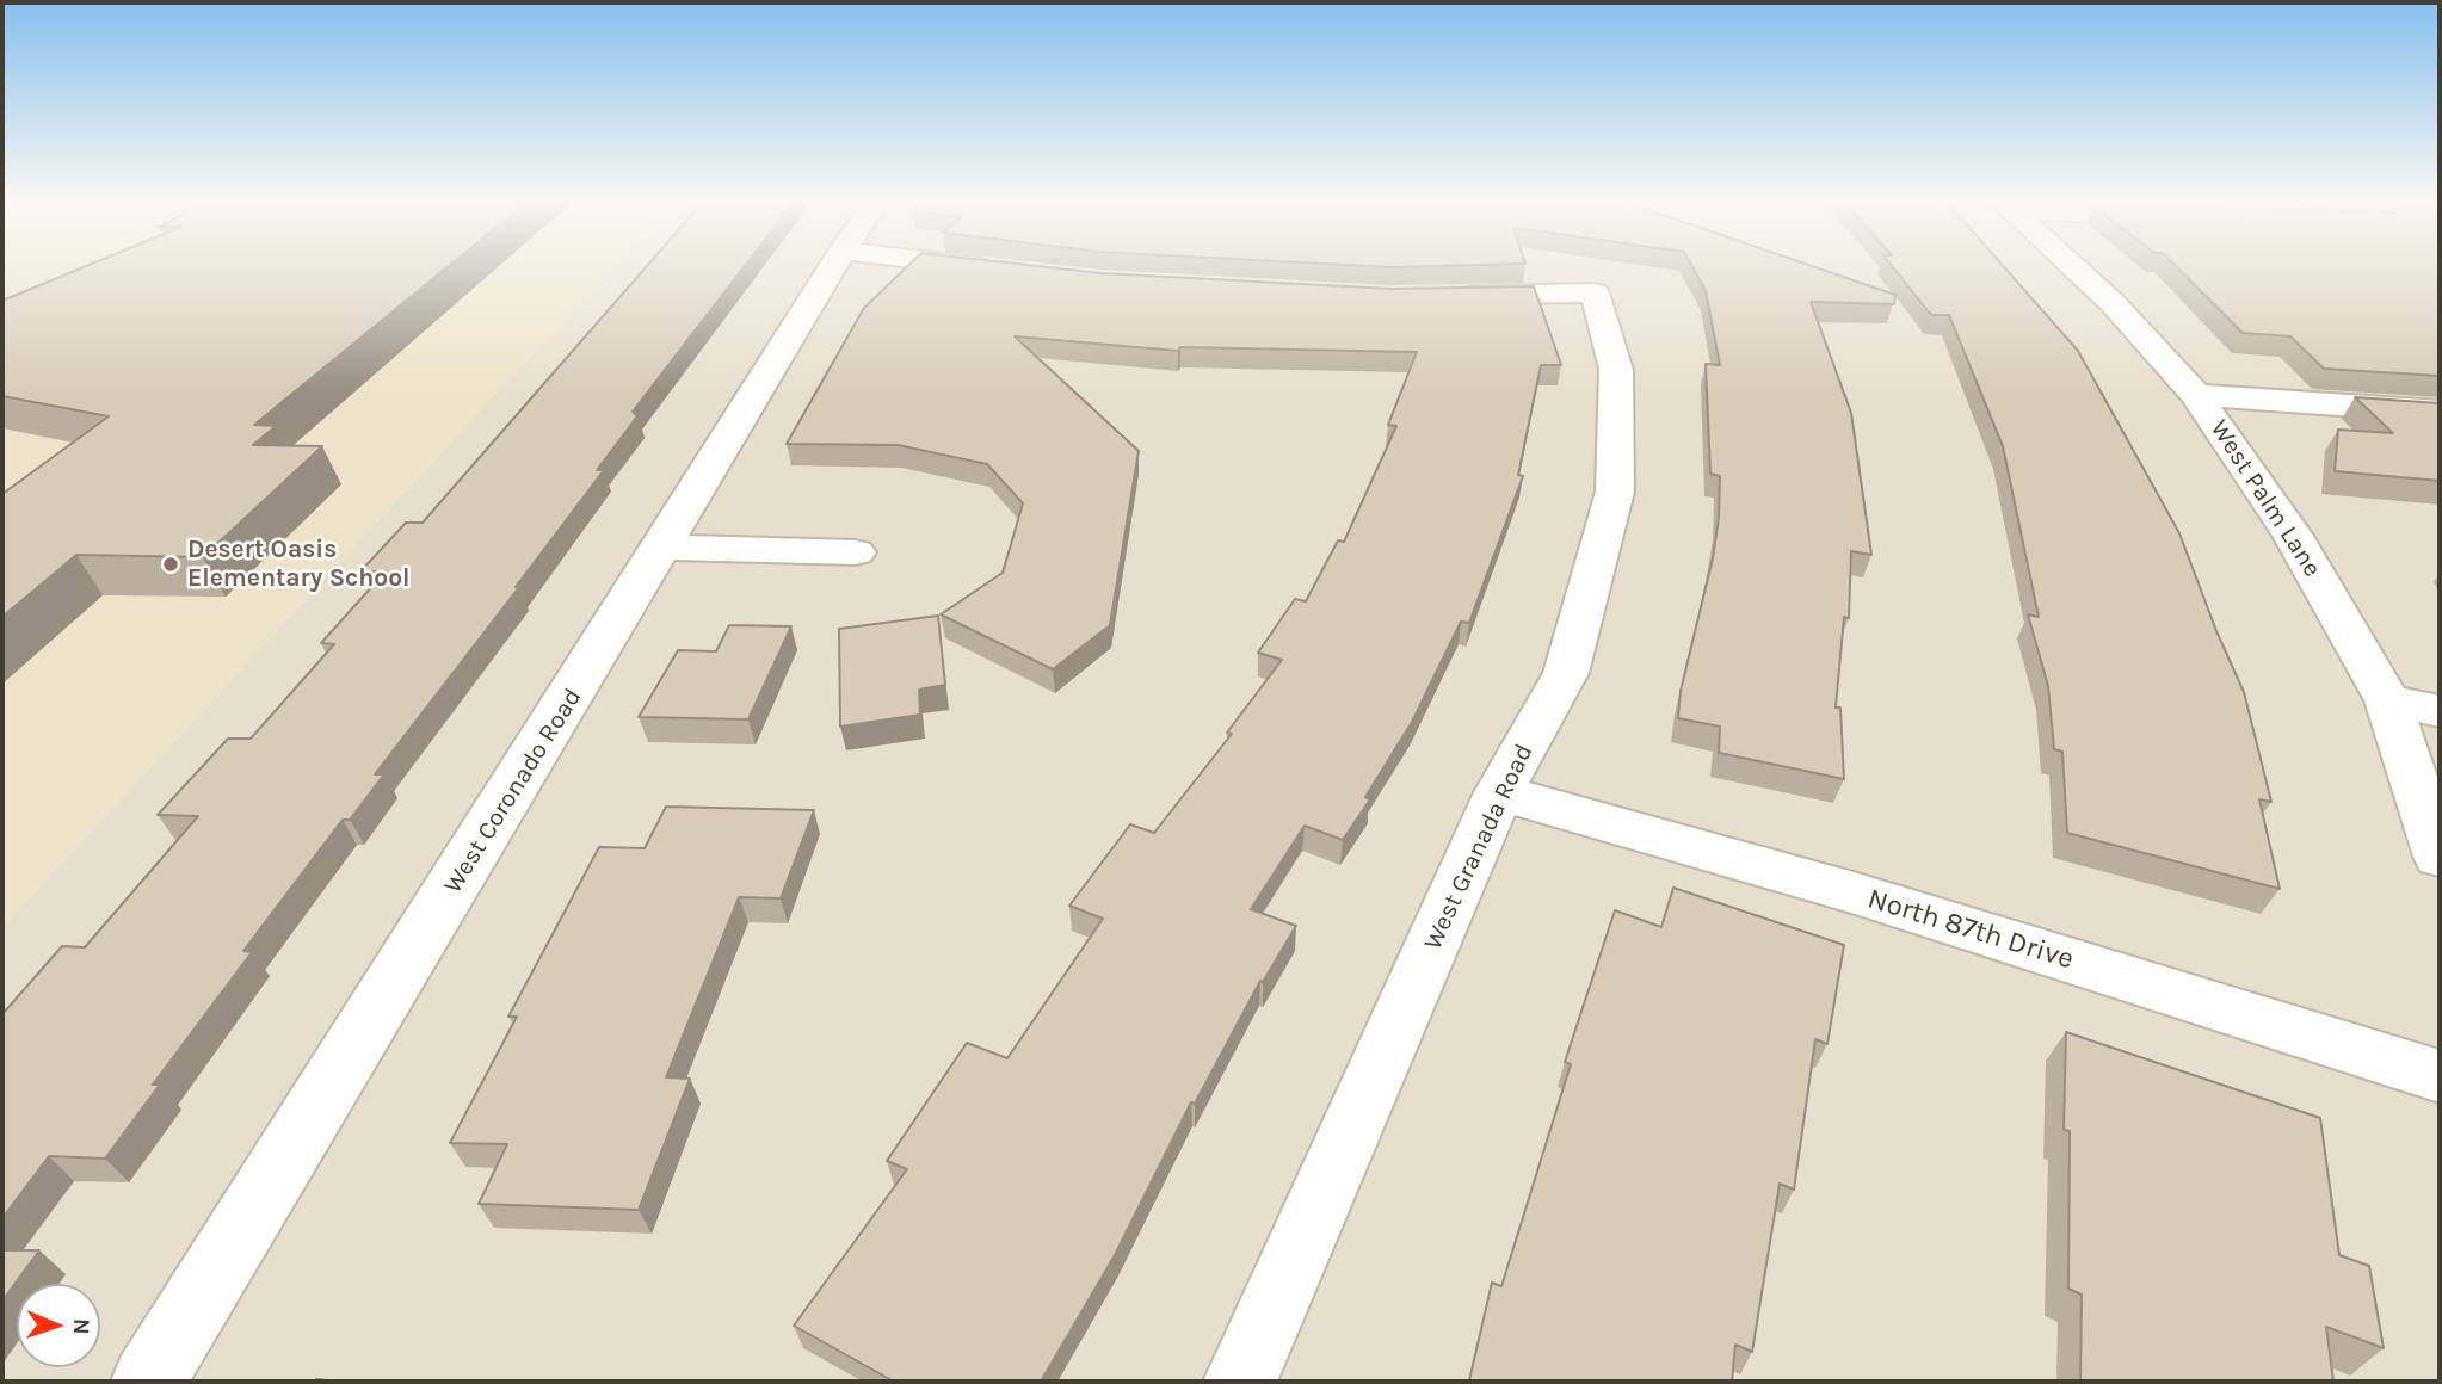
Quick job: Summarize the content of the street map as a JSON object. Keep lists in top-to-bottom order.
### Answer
{
  "streets": {
    "street": [
      "West Palm Lane",
      "West Coronado Road",
      "West Granada Road",
      "North 87th Drive"
    ]
  },
  "crossings": [
    ["West Granada Road", "North 87th Drive"]
  ],
  "places": ["Desert Oasis Elementary School"],
  "north": "right"
}
